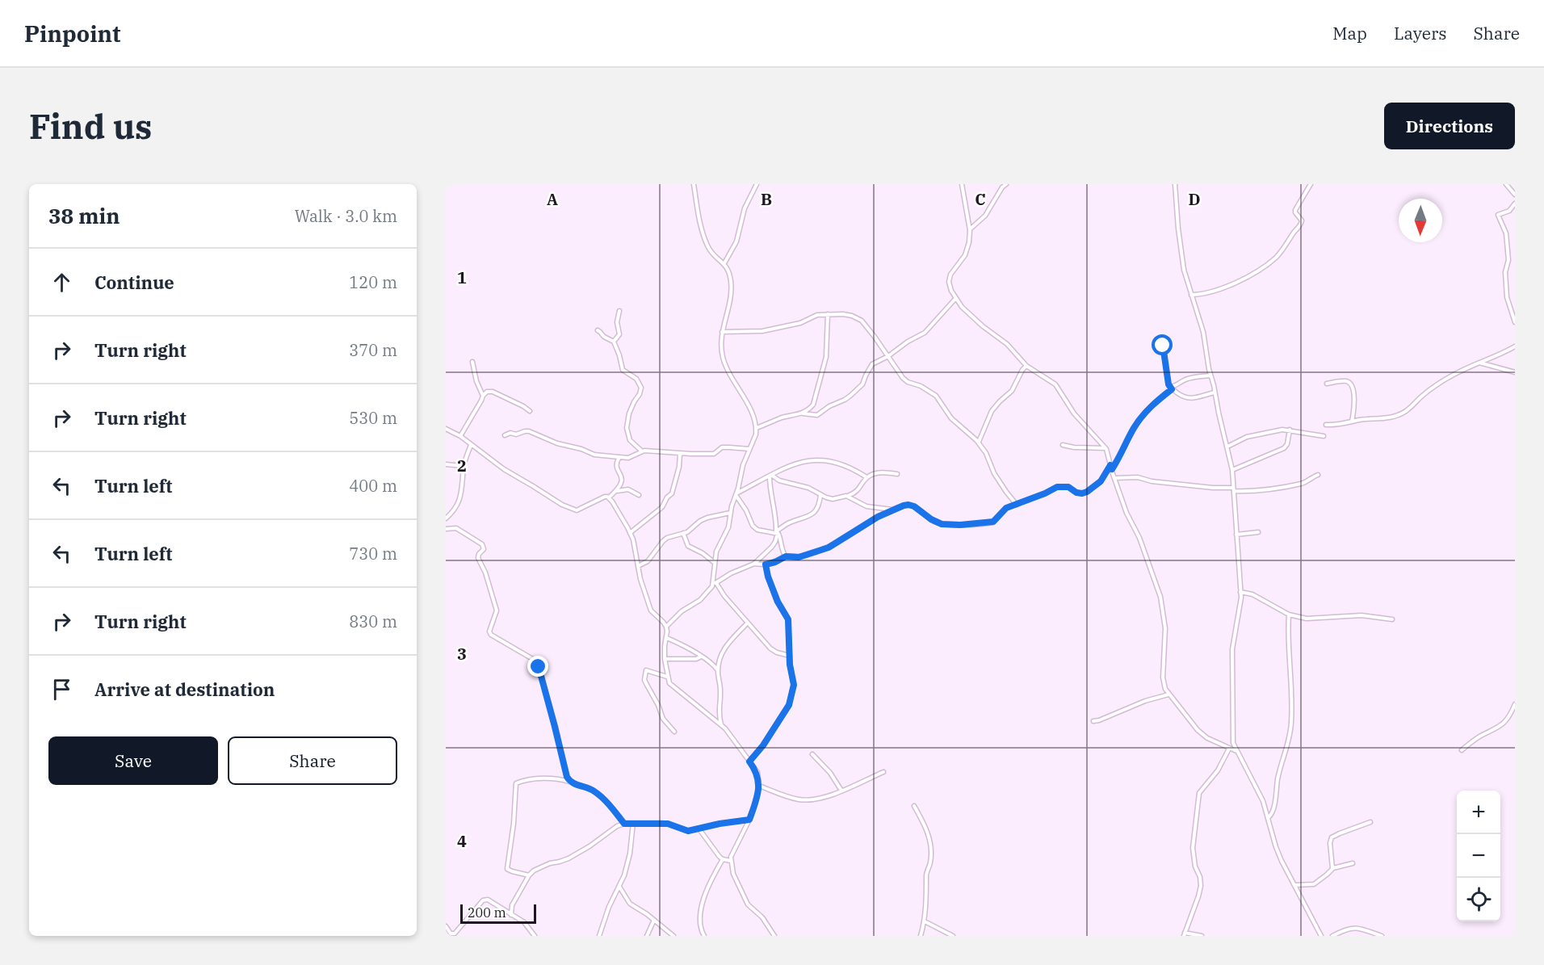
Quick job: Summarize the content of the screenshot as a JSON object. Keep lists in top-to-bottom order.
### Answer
{
  "scale_bar": "200 m",
  "north": "bottom",
  "page": {
    "header": "Pinpoint",
    "nav": ["Map", "Layers", "Share"],
    "buttons": [
      "Directions",
      ["Save", "Share"]
    ],
    "title": "Find us",
    "heading": ["38 min", "Walk · 3.0 km"],
    "list": [
      ["Continue", "120 m"],
      ["Turn right", "370 m"],
      ["Turn right", "530 m"],
      ["Turn left", "400 m"],
      ["Turn left", "730 m"],
      ["Turn right", "830 m"],
      "Arrive at destination"
    ],
    "map_buttons": ["+", "−"],
    "scale": "200 m"
  },
  "grid": {
    "columns": [
      "A",
      "B",
      "C",
      "D"
    ],
    "rows": [
      "1",
      "2",
      "3",
      "4"
    ]
  }
}
